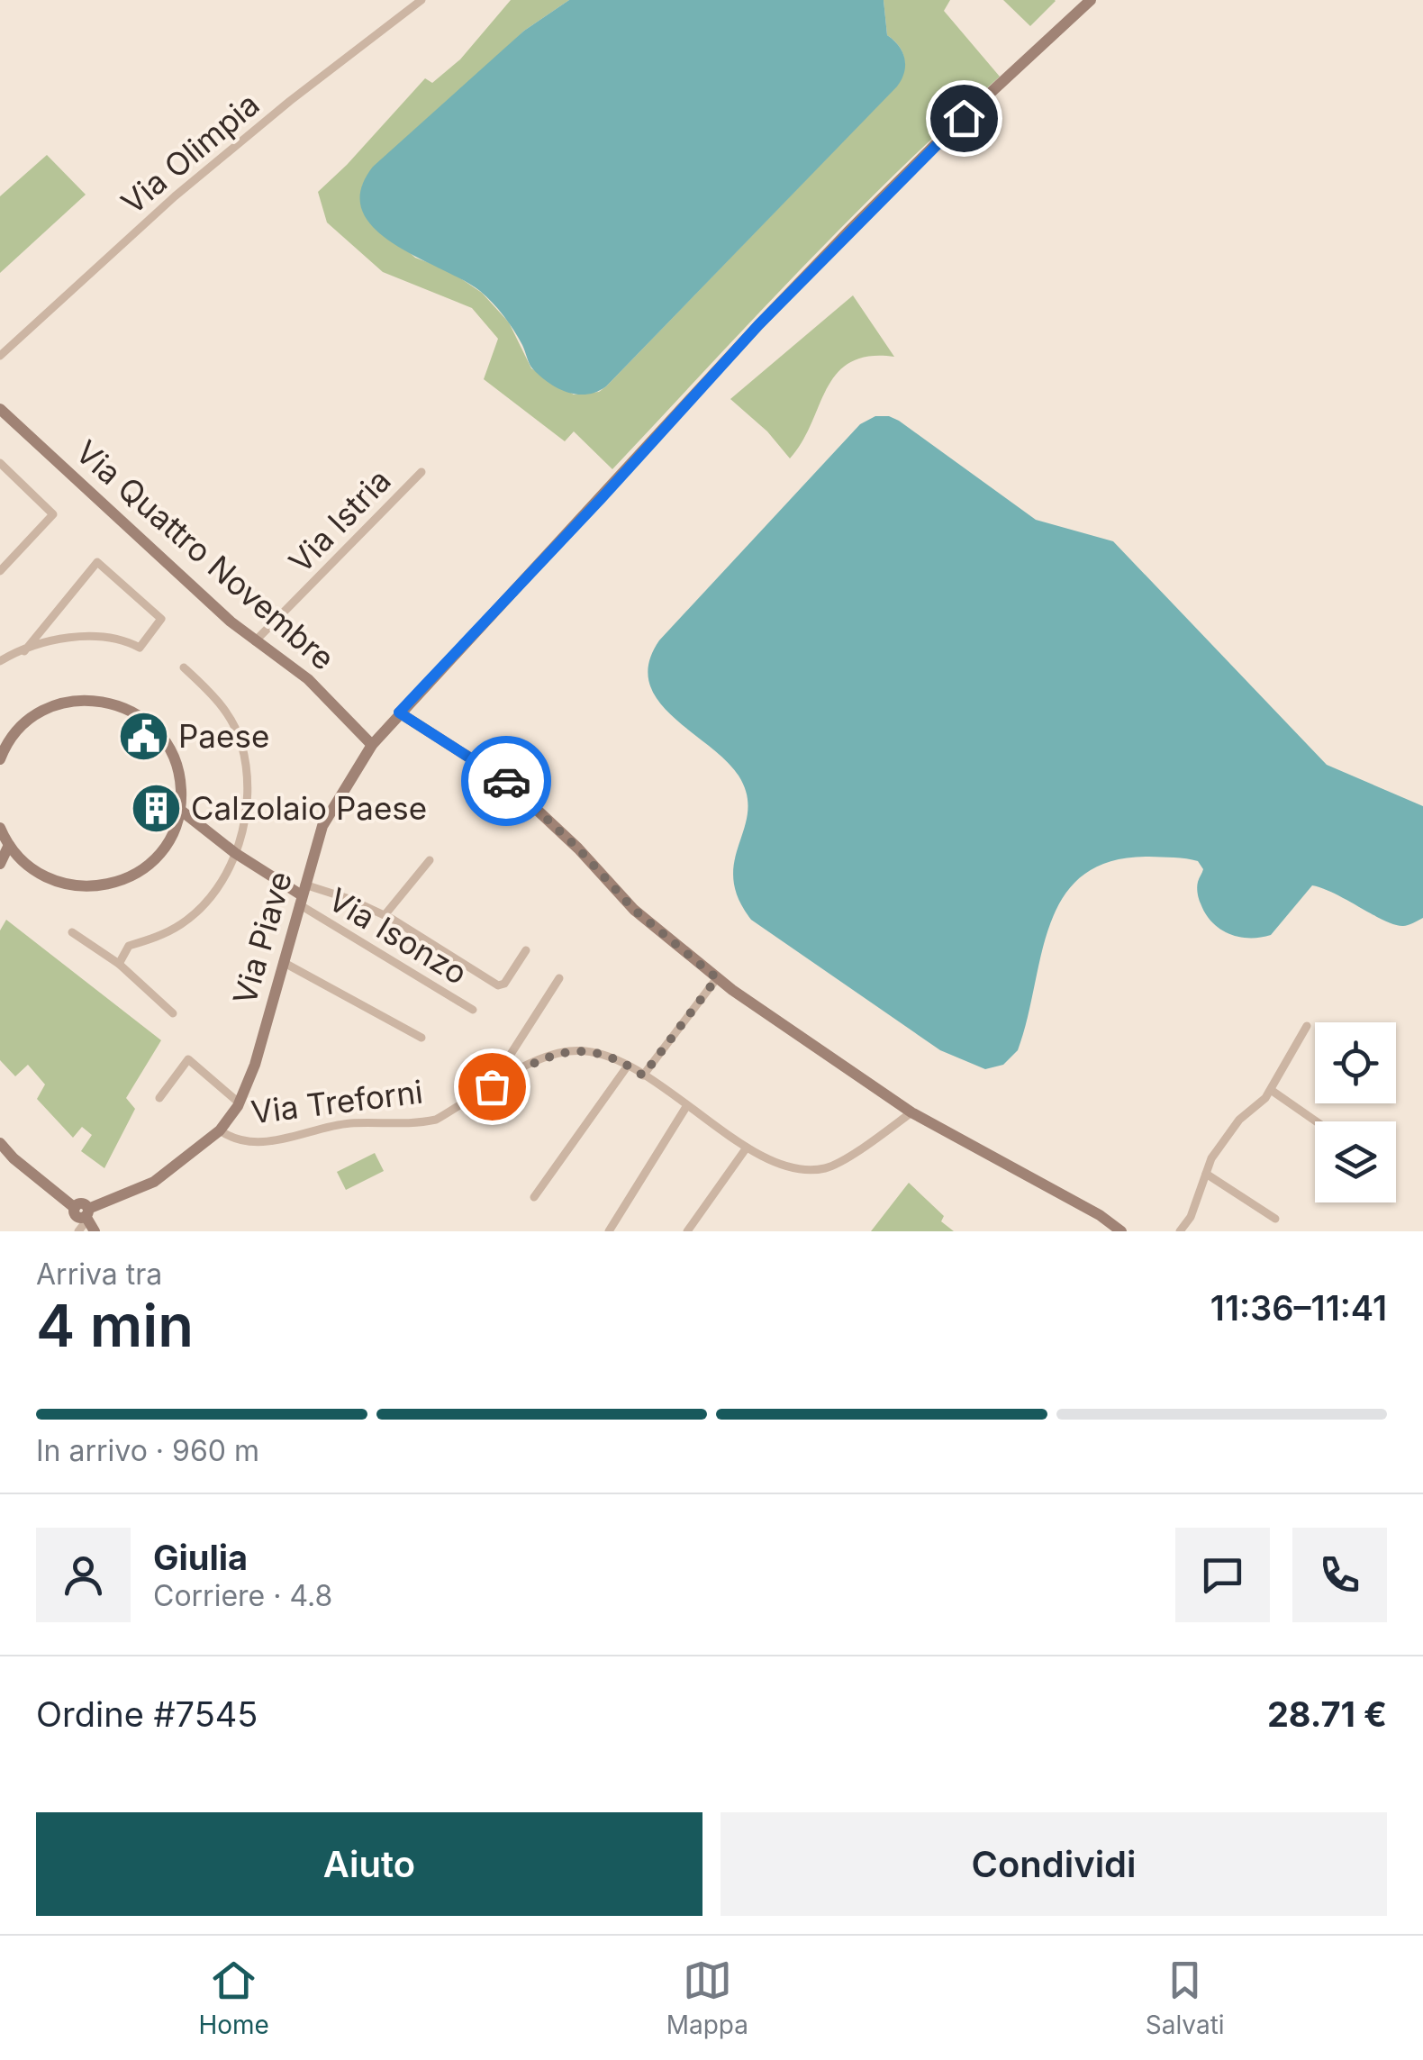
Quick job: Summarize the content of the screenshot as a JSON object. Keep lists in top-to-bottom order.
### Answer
{
  "streets": {
    "main road": ["Via Quattro Novembre", "Via Piave"],
    "street": [
      "Via Olimpia",
      "Via Istria",
      "Via Isonzo",
      "Via Treforni"
    ]
  },
  "crossings": [
    ["Via Istria", "Via Quattro Novembre"],
    ["Via Quattro Novembre", "Via Piave"],
    ["Via Isonzo", "Via Piave"],
    ["Via Piave", "Via Treforni"]
  ],
  "places": {
    "public building": ["Paese"],
    "building": ["Calzolaio Paese"]
  },
  "page": {
    "heading": ["4 min", "Arriva tra", "11:36–11:41"],
    "panel": [
      "Giulia",
      "Corriere · 4.8",
      "Ordine #7545",
      "28.71 €"
    ],
    "bar": "In arrivo · 960 m",
    "buttons": ["Aiuto", "Condividi"],
    "tabs": ["Home", "Mappa", "Salvati"]
  }
}
